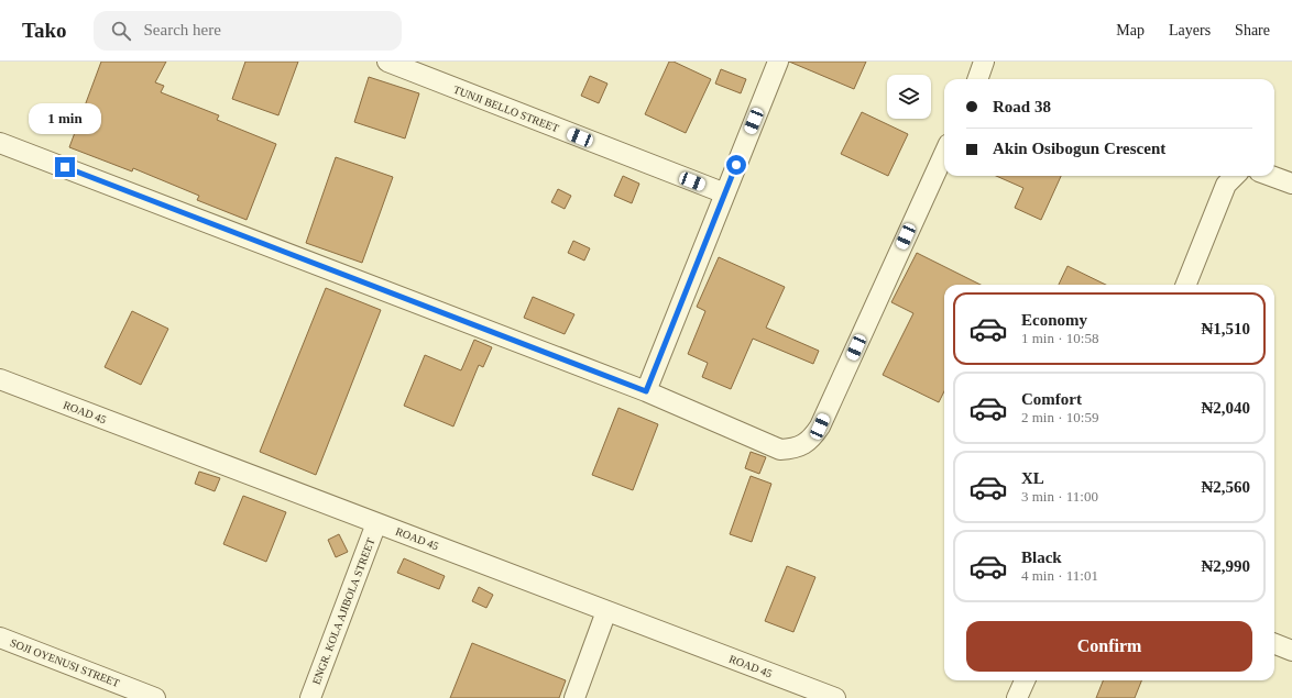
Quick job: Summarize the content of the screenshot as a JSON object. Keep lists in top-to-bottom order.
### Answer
{
  "streets": {
    "street": [
      "TUNJI BELLO STREET",
      "ROAD 45",
      "ENGR. KOLA AJIBOLA STREET",
      "SOJI OYENUSI STREET"
    ]
  },
  "crossings": [
    ["ROAD 45", "ENGR. KOLA AJIBOLA STREET"]
  ],
  "page": {
    "header": "Tako",
    "search": "Search here",
    "nav": ["Map", "Layers", "Share"],
    "banner": ["Road 38", "Akin Osibogun Crescent"],
    "bubble": "1 min",
    "list": [
      {
        "name": "Economy",
        "note": "1 min · 10:58",
        "value": "₦1,510"
      },
      {
        "name": "Comfort",
        "note": "2 min · 10:59",
        "value": "₦2,040"
      },
      {
        "name": "XL",
        "note": "3 min · 11:00",
        "value": "₦2,560"
      },
      {
        "name": "Black",
        "note": "4 min · 11:01",
        "value": "₦2,990"
      }
    ],
    "buttons": "Confirm"
  }
}
